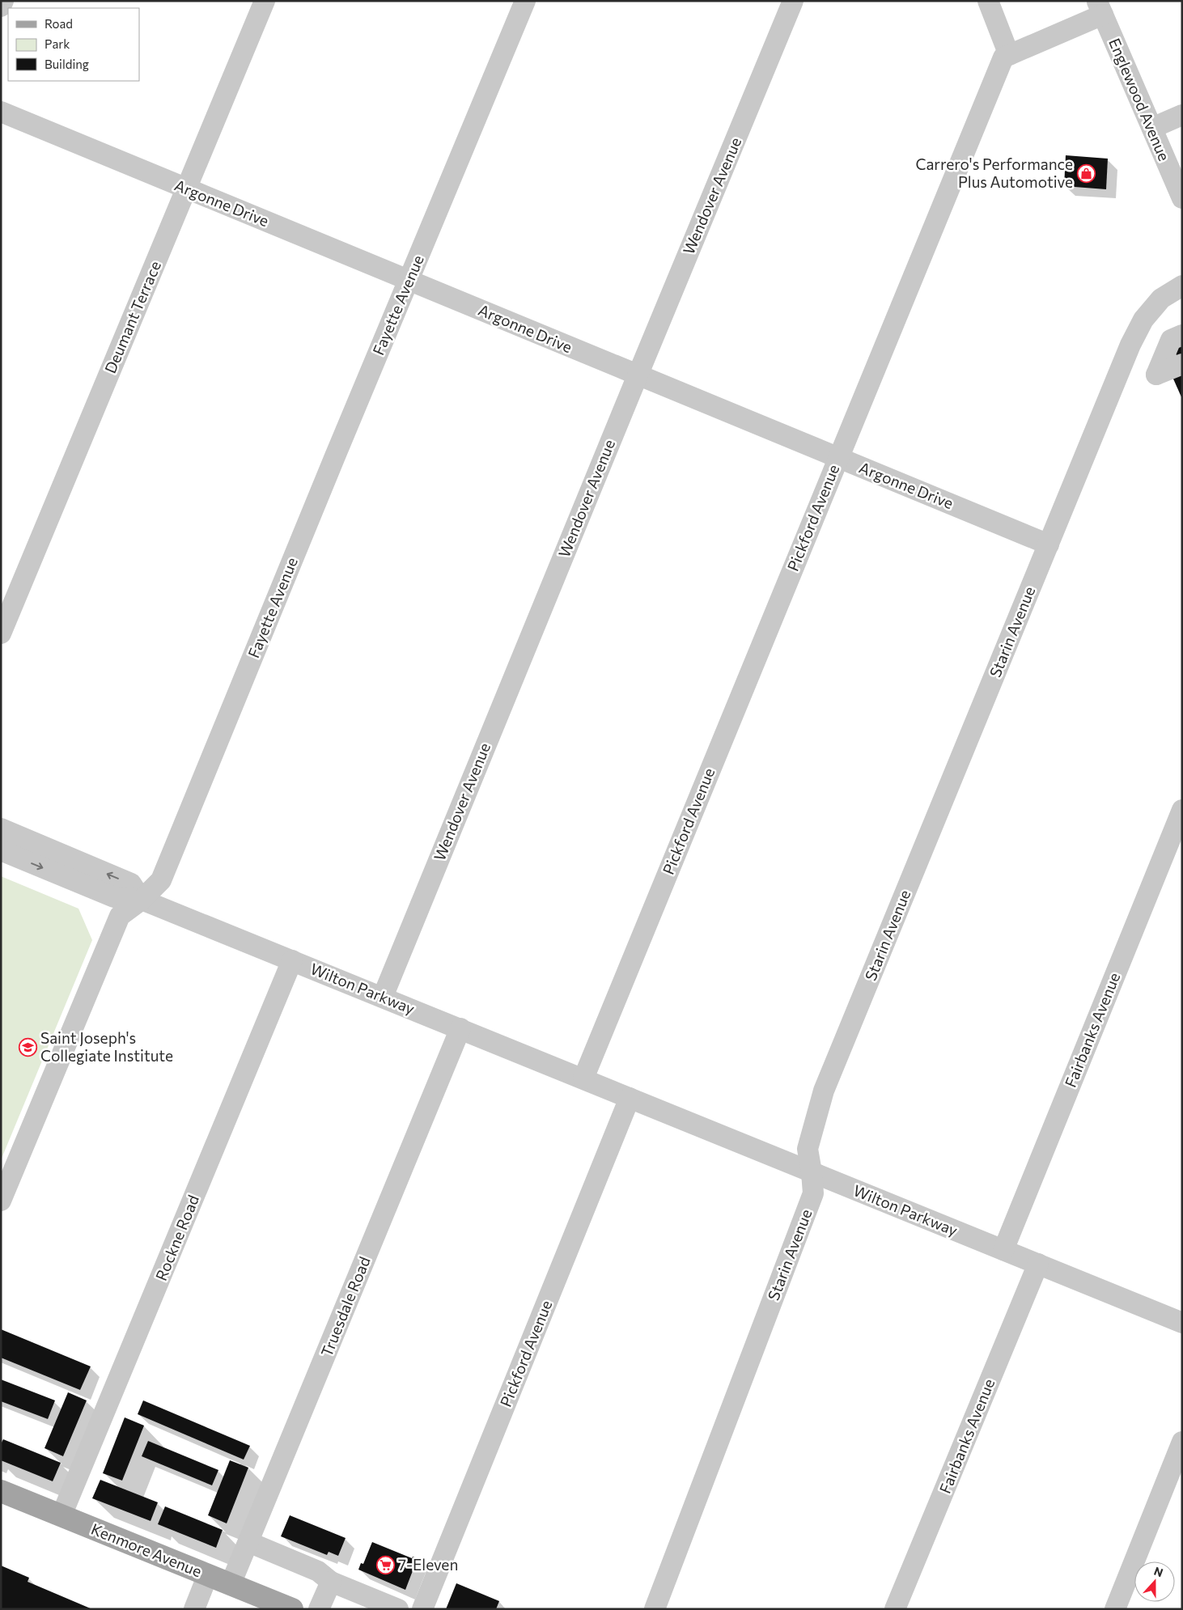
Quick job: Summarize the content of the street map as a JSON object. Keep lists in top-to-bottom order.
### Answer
{
  "streets": {
    "main road": ["Kenmore Avenue"],
    "street": [
      "Englewood Avenue",
      "Wendover Avenue",
      "Argonne Drive",
      "Fayette Avenue",
      "Deumant Terrace",
      "Pickford Avenue",
      "Starin Avenue",
      "Wilton Parkway",
      "Fairbanks Avenue",
      "Rockne Road",
      "Truesdale Road"
    ]
  },
  "crossings": [
    ["Wendover Avenue", "Argonne Drive"],
    ["Wendover Avenue", "Wilton Parkway"],
    ["Argonne Drive", "Fayette Avenue"],
    ["Argonne Drive", "Deumant Terrace"],
    ["Argonne Drive", "Pickford Avenue"],
    ["Argonne Drive", "Starin Avenue"],
    ["Fayette Avenue", "Wilton Parkway"],
    ["Pickford Avenue", "Wilton Parkway"],
    ["Starin Avenue", "Wilton Parkway"],
    ["Wilton Parkway", "Fairbanks Avenue"],
    ["Wilton Parkway", "Rockne Road"],
    ["Wilton Parkway", "Truesdale Road"],
    ["Rockne Road", "Kenmore Avenue"],
    ["Truesdale Road", "Kenmore Avenue"]
  ],
  "places": {
    "shop": ["Carrero's Performance Plus Automotive"],
    "school or university": ["Saint Joseph's Collegiate Institute"],
    "supermarket": ["7-Eleven"]
  },
  "legend": ["Road", "Park", "Building"],
  "north": "top"
}
